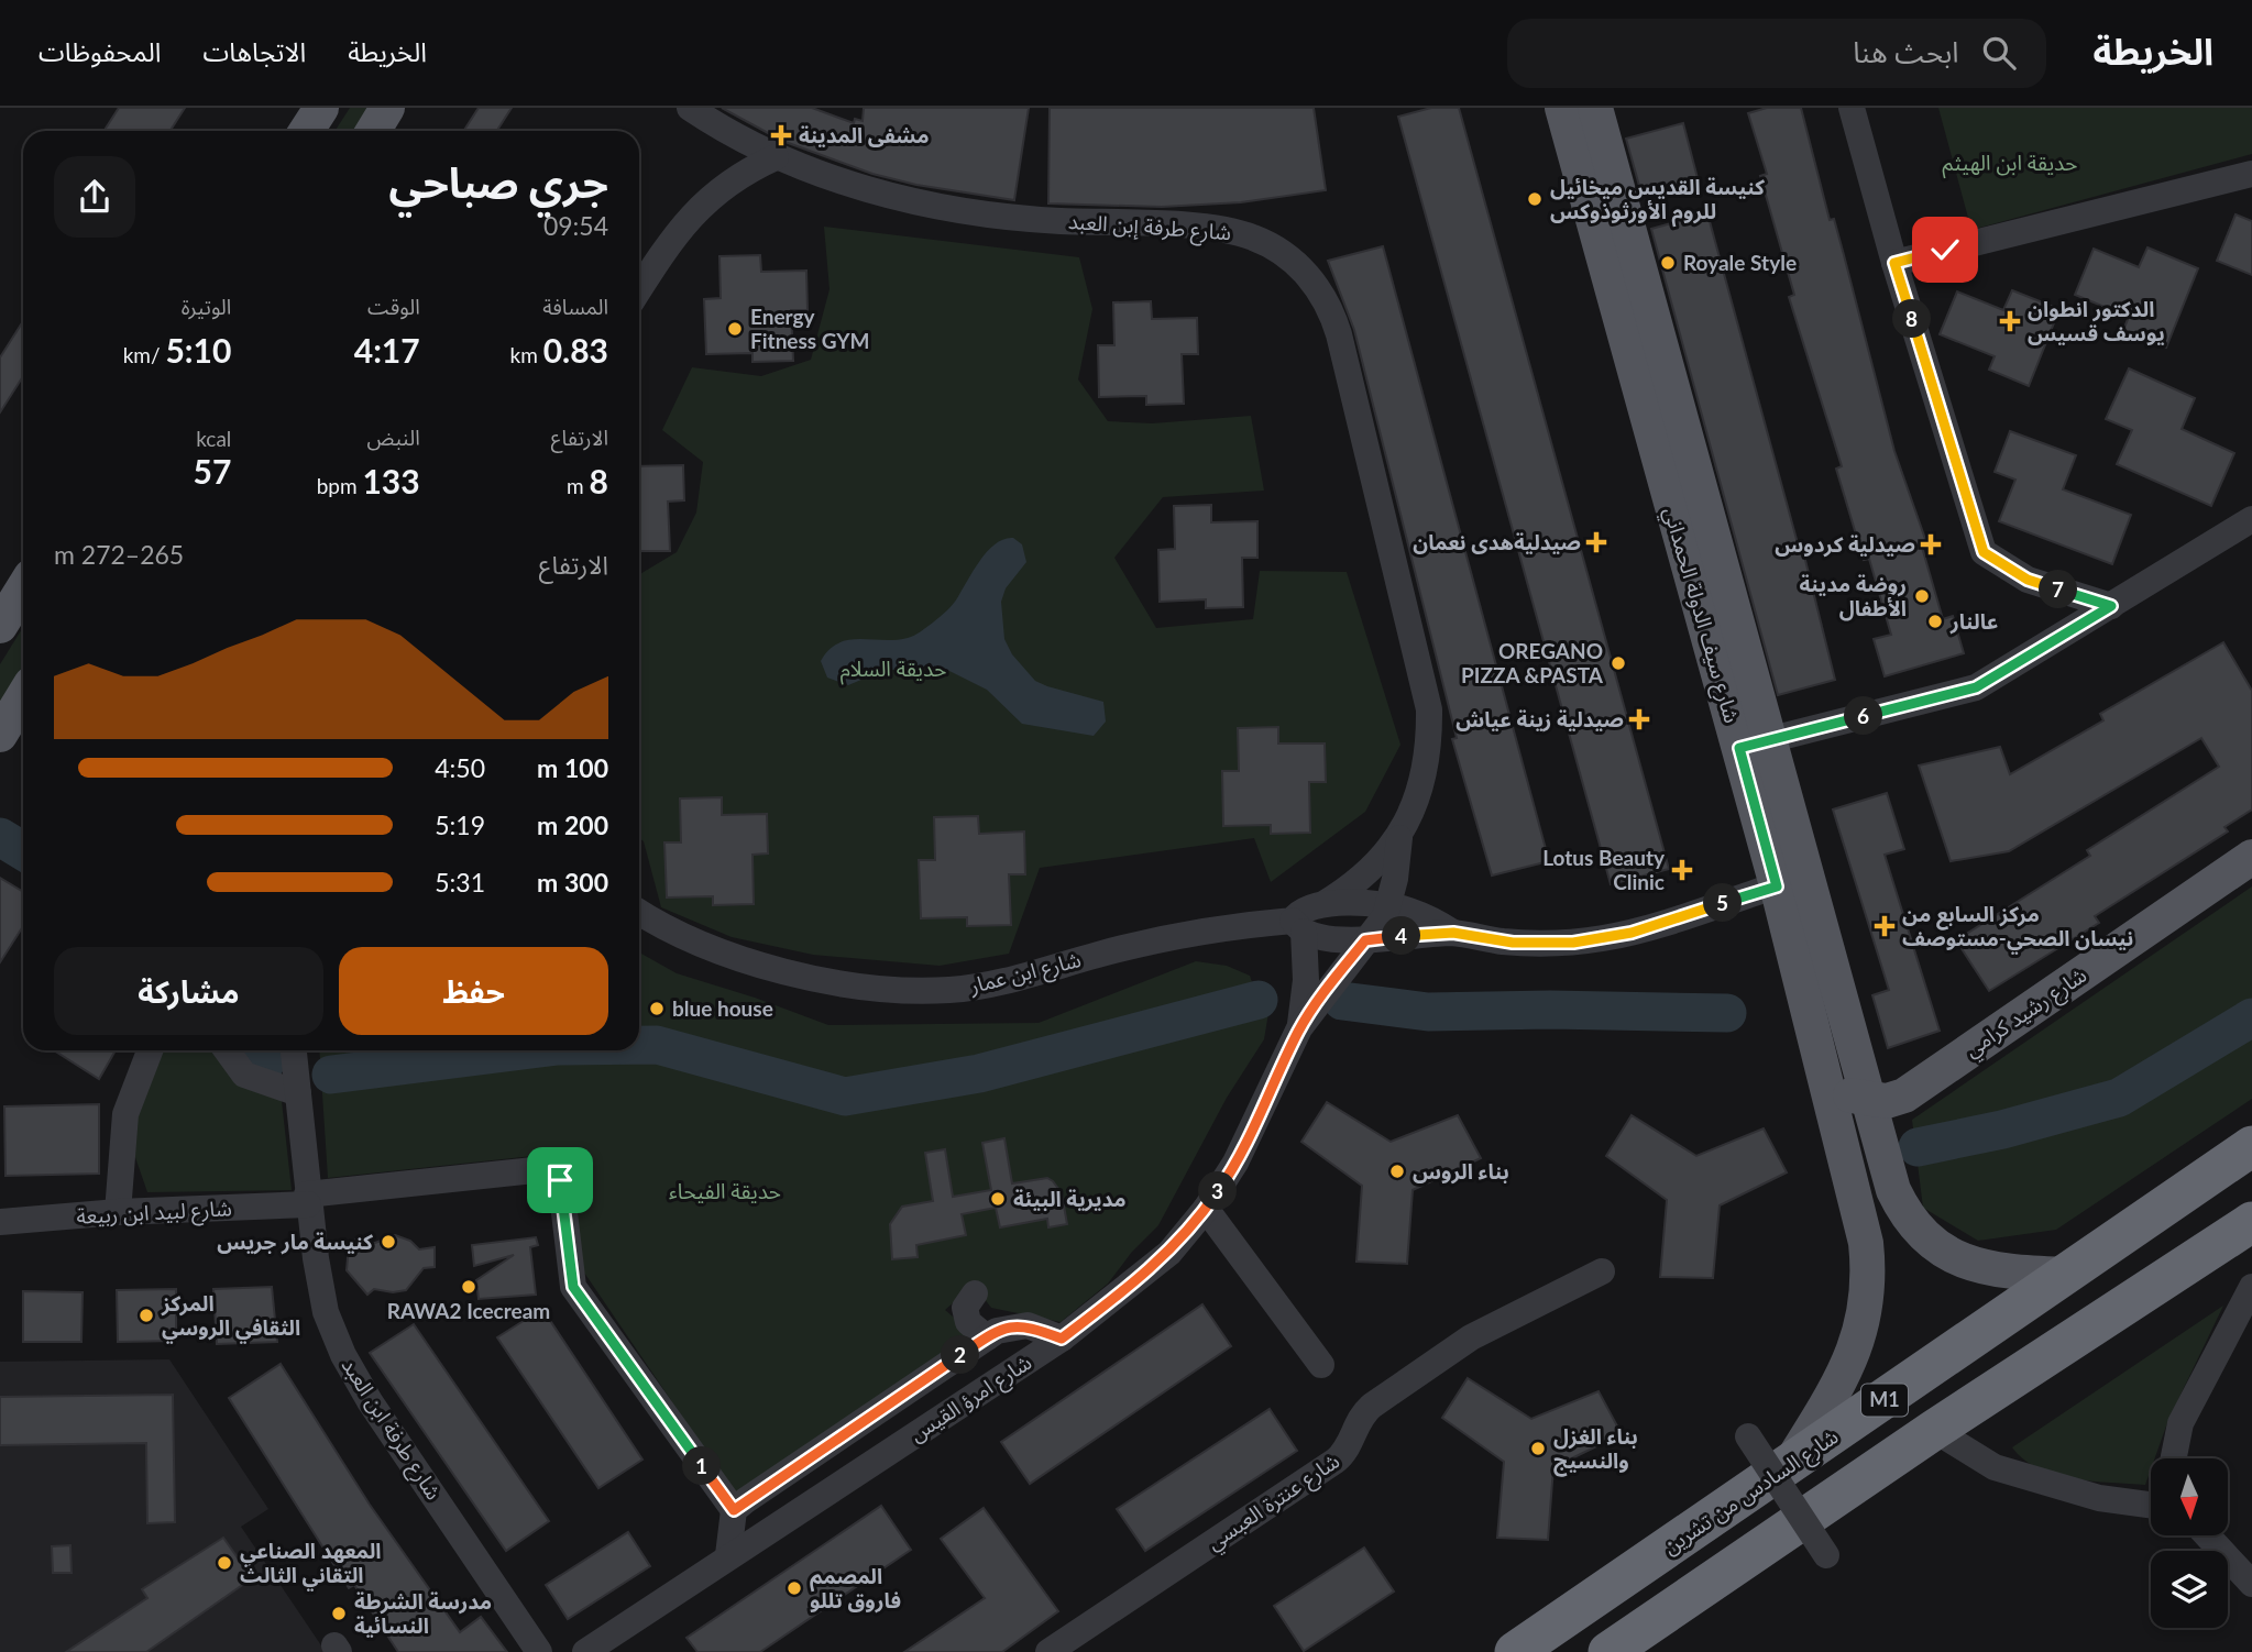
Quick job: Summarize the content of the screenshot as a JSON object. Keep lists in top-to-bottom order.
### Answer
{
  "streets": {
    "highway": ["M1", "شارع السادس من تشرين"],
    "main road": ["شارع سيف الدولة الحمداني", "شارع رشيد كرامي"],
    "street": [
      "شارع طرفة إبن العبد",
      "شارع ابن عمار",
      "شارع لبيد ابن ربيعة",
      "شارع امرؤ القيس",
      "شارع طرفة ابن العبد",
      "شارع عنترة العبسي"
    ]
  },
  "crossings": [
    ["شارع طرفة إبن العبد", "شارع ابن عمار"],
    ["شارع طرفة إبن العبد", "شارع امرؤ القيس"],
    ["شارع سيف الدولة الحمداني", "شارع ابن عمار"],
    ["شارع سيف الدولة الحمداني", "شارع رشيد كرامي"],
    ["شارع سيف الدولة الحمداني", "شارع السادس من تشرين"],
    ["شارع لبيد ابن ربيعة", "شارع طرفة ابن العبد"]
  ],
  "parks": ["حديقة ابن الهيثم", "حديقة السلام", "حديقة الفيحاء"],
  "places": {
    "health": [
      "مشفى المدينة",
      "الدكتور انطوان يوسف قسيس",
      "صيدليةهدى نعمان",
      "صيدلية كردوس",
      "صيدلية زينة عياش",
      "Lotus Beauty Clinic",
      "مركز السابع من نيسان الصحي-مستوصف"
    ],
    "other": [
      "كنيسة القديس ميخائيل للروم الأورثوذوكس",
      "Royale Style",
      "Energy Fitness GYM",
      "روضة مدينة الأطفال",
      "عالنار",
      "OREGANO PIZZA &PASTA",
      "blue house",
      "بناء الروس",
      "مديرية البيئة",
      "كنيسة مار جريس",
      "RAWA2 Icecream",
      "المركز الثقافي الروسي",
      "بناء الغزل والنسيج",
      "المعهد الصناعي التقاني الثالث",
      "المصمم فاروق تللو",
      "مدرسة الشرطة النسائية"
    ]
  },
  "north": "bottom",
  "page": {
    "header": "الخريطة",
    "search": "ابحث هنا",
    "nav": ["الخريطة", "الاتجاهات", "المحفوظات"],
    "heading": ["جري صباحي", "09:54"],
    "stats": [
      ["المسافة", "0.83 km"],
      ["الوقت", "4:17"],
      ["الوتيرة", "5:10 /km"],
      ["الارتفاع", "8 m"],
      ["النبض", "133 bpm"],
      ["kcal", "57"]
    ],
    "pins": [
      "8",
      "7",
      "6",
      "5",
      "4",
      "3",
      "2",
      "1"
    ],
    "chart": ["الارتفاع", "265–272 m"],
    "list": [
      {
        "name": "100 m",
        "note": "4:50"
      },
      {
        "name": "200 m",
        "note": "5:19"
      },
      {
        "name": "300 m",
        "note": "5:31"
      }
    ],
    "buttons": ["حفظ", "مشاركة"]
  }
}
